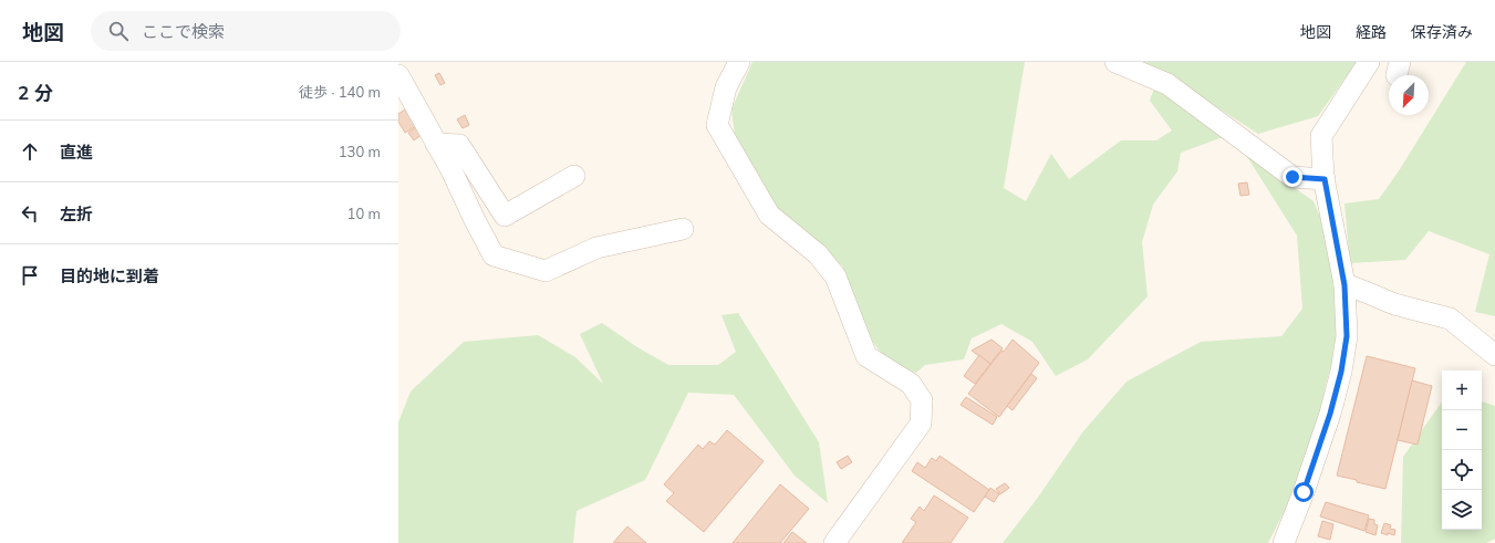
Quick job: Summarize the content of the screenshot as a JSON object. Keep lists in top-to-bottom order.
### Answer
{
  "north": "bottom left",
  "page": {
    "header": "地図",
    "search": "ここで検索",
    "nav": ["地図", "経路", "保存済み"],
    "heading": ["2 分", "徒歩 · 140 m"],
    "list": [
      ["直進", "130 m"],
      ["左折", "10 m"],
      "目的地に到着"
    ],
    "map_buttons": ["+", "−"]
  }
}
